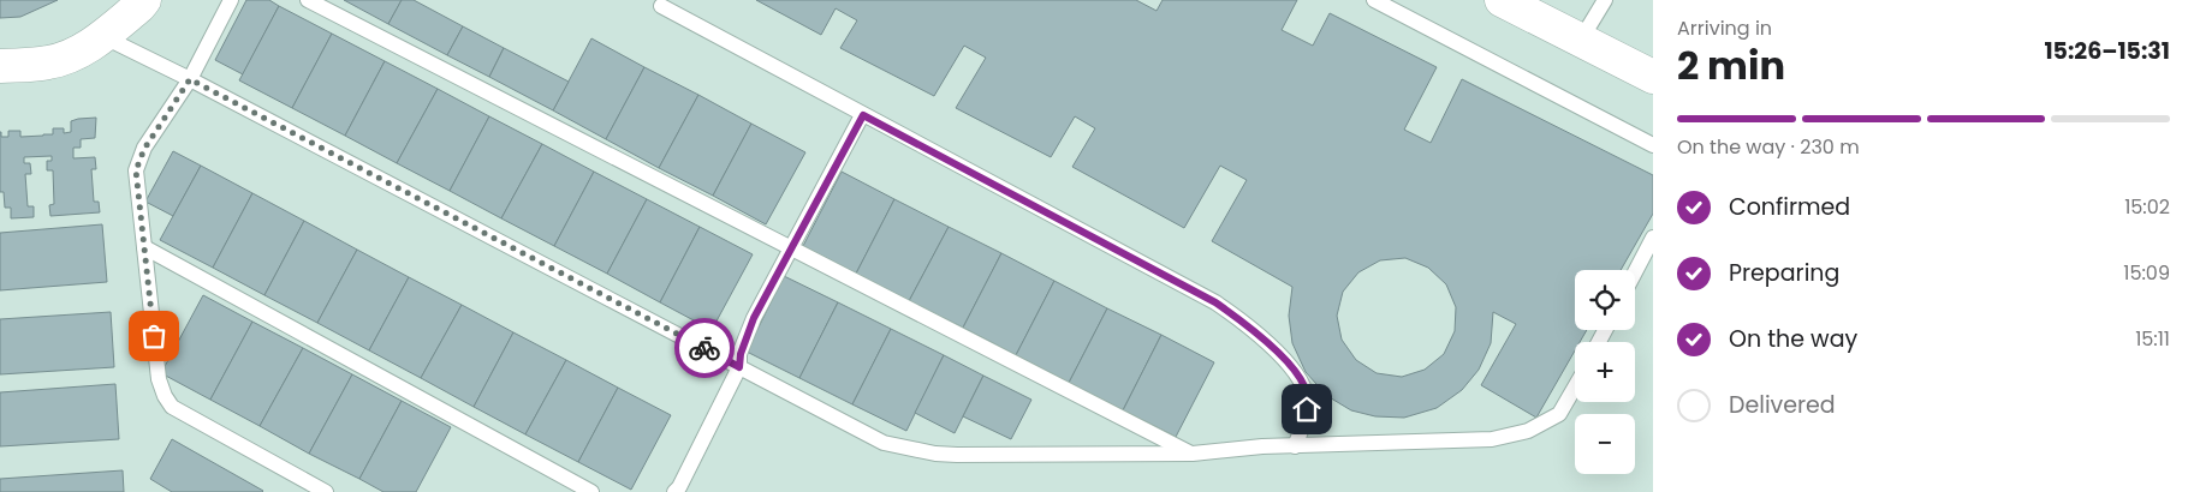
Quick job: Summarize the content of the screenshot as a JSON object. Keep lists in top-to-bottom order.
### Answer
{
  "page": {
    "heading": ["2 min", "Arriving in", "15:26–15:31"],
    "bar": "On the way · 230 m",
    "list": [
      ["Confirmed", "15:02"],
      ["Preparing", "15:09"],
      ["On the way", "15:11"],
      "Delivered"
    ],
    "map_buttons": ["+", "−"]
  }
}
